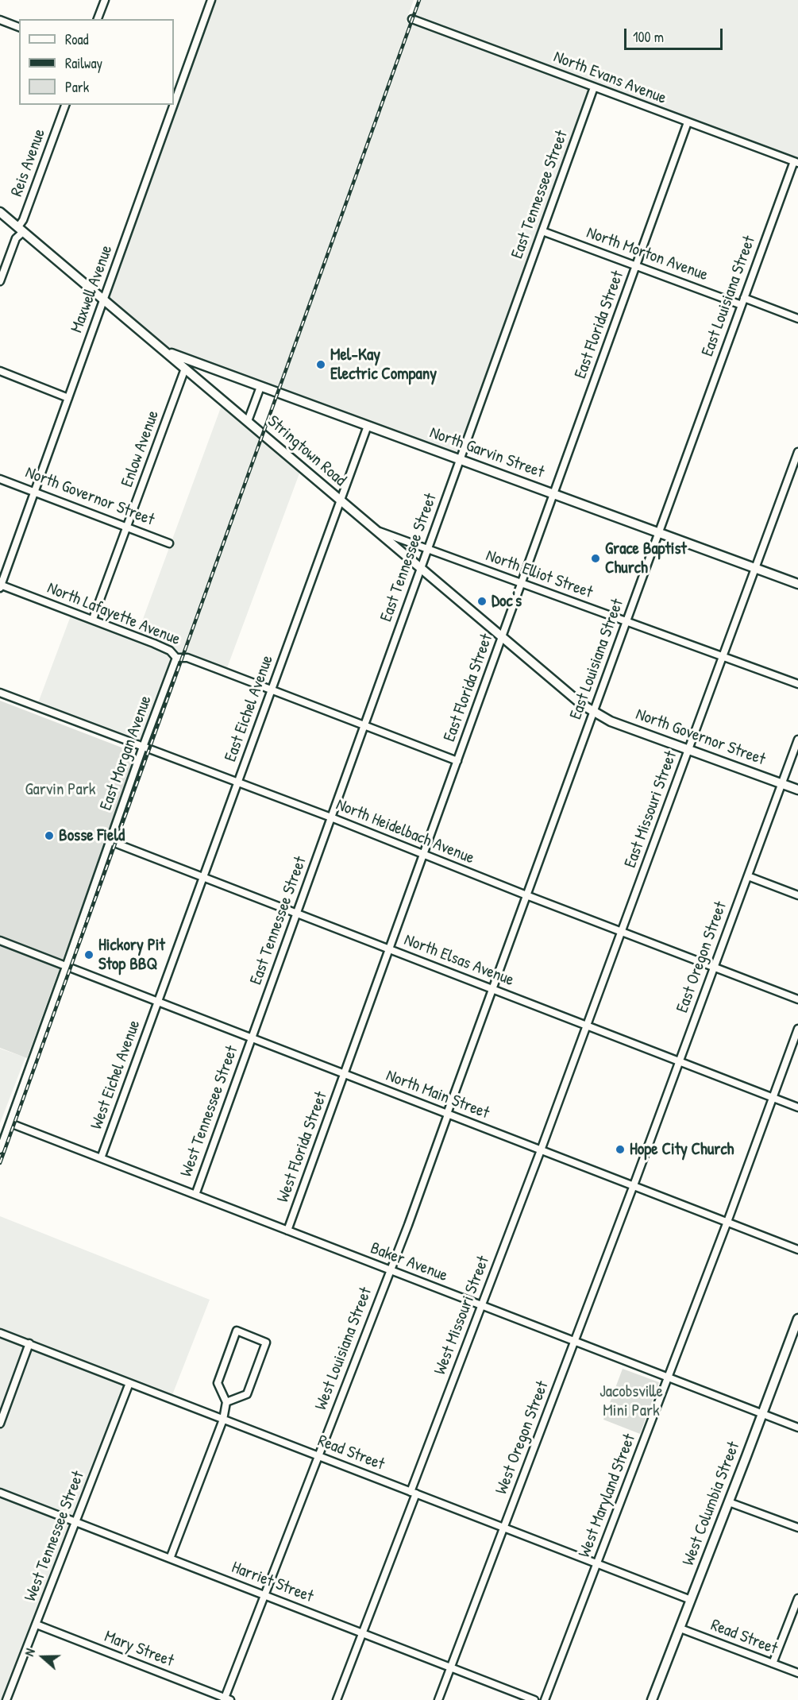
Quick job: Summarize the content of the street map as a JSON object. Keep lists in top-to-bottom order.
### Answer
{
  "streets": {
    "main road": [
      "Stringtown Road",
      "North Garvin Street",
      "North Governor Street",
      "West Columbia Street"
    ],
    "street": [
      "North Evans Avenue",
      "Reis Avenue",
      "East Tennessee Street",
      "North Morton Avenue",
      "Maxwell Avenue",
      "East Louisiana Street",
      "East Florida Street",
      "Enlow Avenue",
      "North Elliot Street",
      "North Lafayette Avenue",
      "East Eichel Avenue",
      "East Morgan Avenue",
      "East Missouri Street",
      "North Heidelbach Avenue",
      "East Oregon Street",
      "North Elsas Avenue",
      "West Eichel Avenue",
      "North Main Street",
      "West Tennessee Street",
      "West Florida Street",
      "Baker Avenue",
      "West Missouri Street",
      "West Louisiana Street",
      "West Oregon Street",
      "Read Street",
      "West Maryland Street",
      "Harriet Street",
      "Mary Street"
    ]
  },
  "crossings": [
    ["North Evans Avenue", "East Tennessee Street"],
    ["North Evans Avenue", "East Louisiana Street"],
    ["North Evans Avenue", "East Florida Street"],
    ["Reis Avenue", "Stringtown Road"],
    ["East Tennessee Street", "North Morton Avenue"],
    ["East Tennessee Street", "Stringtown Road"],
    ["East Tennessee Street", "North Garvin Street"],
    ["East Tennessee Street", "North Elliot Street"],
    ["East Tennessee Street", "North Lafayette Avenue"],
    ["East Tennessee Street", "North Heidelbach Avenue"],
    ["East Tennessee Street", "North Elsas Avenue"],
    ["East Tennessee Street", "North Main Street"],
    ["East Tennessee Street", "West Tennessee Street"],
    ["North Morton Avenue", "East Louisiana Street"],
    ["North Morton Avenue", "East Florida Street"],
    ["Maxwell Avenue", "Stringtown Road"],
    ["Maxwell Avenue", "North Governor Street"],
    ["Maxwell Avenue", "North Lafayette Avenue"],
    ["East Louisiana Street", "Stringtown Road"],
    ["East Louisiana Street", "North Garvin Street"],
    ["East Louisiana Street", "North Governor Street"],
    ["East Louisiana Street", "North Elliot Street"],
    ["East Louisiana Street", "North Heidelbach Avenue"],
    ["East Louisiana Street", "North Elsas Avenue"],
    ["East Louisiana Street", "North Main Street"],
    ["East Louisiana Street", "West Louisiana Street"],
    ["East Florida Street", "Stringtown Road"],
    ["East Florida Street", "North Garvin Street"],
    ["East Florida Street", "North Elliot Street"],
    ["East Florida Street", "North Lafayette Avenue"],
    ["East Florida Street", "North Heidelbach Avenue"],
    ["East Florida Street", "North Elsas Avenue"],
    ["East Florida Street", "North Main Street"],
    ["East Florida Street", "West Florida Street"],
    ["Enlow Avenue", "Stringtown Road"],
    ["Enlow Avenue", "North Governor Street"],
    ["Enlow Avenue", "North Lafayette Avenue"],
    ["Stringtown Road", "North Garvin Street"],
    ["Stringtown Road", "North Governor Street"],
    ["Stringtown Road", "North Elliot Street"],
    ["Stringtown Road", "East Eichel Avenue"],
    ["North Garvin Street", "East Eichel Avenue"],
    ["North Garvin Street", "East Missouri Street"],
    ["North Governor Street", "East Missouri Street"],
    ["North Governor Street", "East Oregon Street"],
    ["North Elliot Street", "East Missouri Street"],
    ["North Lafayette Avenue", "East Eichel Avenue"],
    ["North Lafayette Avenue", "East Morgan Avenue"],
    ["East Eichel Avenue", "North Heidelbach Avenue"],
    ["East Eichel Avenue", "North Elsas Avenue"],
    ["East Eichel Avenue", "West Eichel Avenue"],
    ["East Eichel Avenue", "North Main Street"],
    ["East Morgan Avenue", "North Heidelbach Avenue"],
    ["East Morgan Avenue", "North Elsas Avenue"],
    ["East Morgan Avenue", "North Main Street"],
    ["East Morgan Avenue", "Baker Avenue"],
    ["East Missouri Street", "North Heidelbach Avenue"],
    ["East Missouri Street", "North Elsas Avenue"],
    ["East Missouri Street", "North Main Street"],
    ["East Missouri Street", "West Missouri Street"],
    ["North Heidelbach Avenue", "East Oregon Street"],
    ["East Oregon Street", "North Elsas Avenue"],
    ["East Oregon Street", "North Main Street"],
    ["East Oregon Street", "West Oregon Street"],
    ["North Elsas Avenue", "West Maryland Street"],
    ["West Eichel Avenue", "North Main Street"],
    ["West Eichel Avenue", "Baker Avenue"],
    ["North Main Street", "West Tennessee Street"],
    ["North Main Street", "West Florida Street"],
    ["North Main Street", "West Missouri Street"],
    ["North Main Street", "West Louisiana Street"],
    ["North Main Street", "West Oregon Street"],
    ["North Main Street", "West Maryland Street"],
    ["West Tennessee Street", "Baker Avenue"],
    ["West Tennessee Street", "Read Street"],
    ["West Tennessee Street", "Harriet Street"],
    ["West Tennessee Street", "Mary Street"],
    ["West Florida Street", "Baker Avenue"],
    ["Baker Avenue", "West Missouri Street"],
    ["Baker Avenue", "West Louisiana Street"],
    ["Baker Avenue", "West Oregon Street"],
    ["Baker Avenue", "West Maryland Street"],
    ["Baker Avenue", "West Columbia Street"],
    ["West Missouri Street", "Read Street"],
    ["West Missouri Street", "Harriet Street"],
    ["West Louisiana Street", "Read Street"],
    ["West Louisiana Street", "Harriet Street"],
    ["West Louisiana Street", "Mary Street"],
    ["West Oregon Street", "Read Street"],
    ["West Oregon Street", "Harriet Street"],
    ["Read Street", "West Maryland Street"],
    ["Read Street", "West Columbia Street"]
  ],
  "parks": ["Garvin Park", "Jacobsville Mini Park"],
  "places": [
    "Mel-Kay Electric Company",
    "Grace Baptist Church",
    "Doc's",
    "Bosse Field",
    "Hickory Pit Stop BBQ",
    "Hope City Church"
  ],
  "legend": ["Road", "Railway", "Park"],
  "scale_bar": "100 m",
  "north": "left"
}
